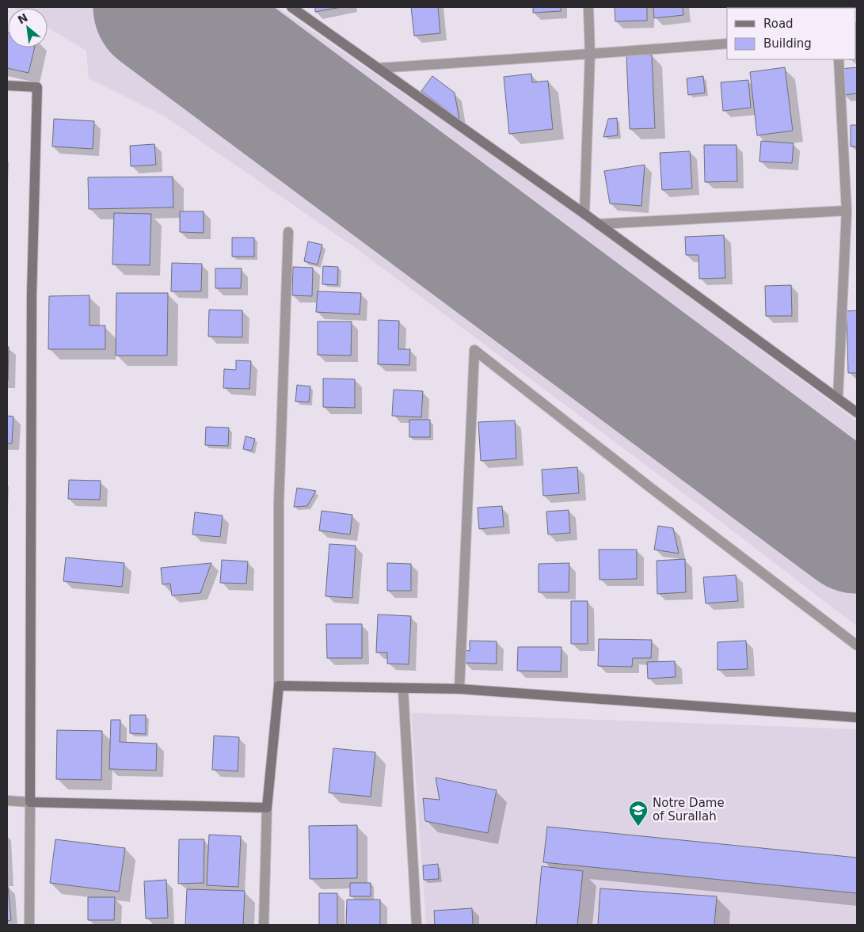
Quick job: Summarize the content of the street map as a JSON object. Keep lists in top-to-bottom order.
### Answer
{
  "places": {
    "school or university": ["Notre Dame of Surallah"]
  },
  "legend": ["Road", "Building"],
  "north": "top left"
}
